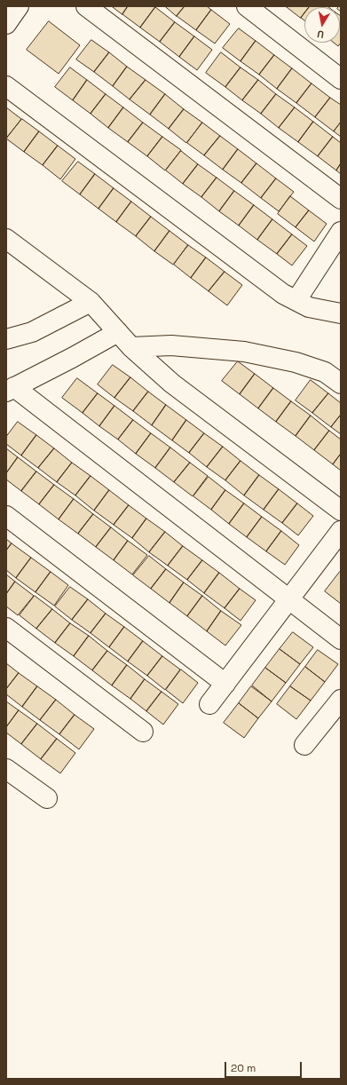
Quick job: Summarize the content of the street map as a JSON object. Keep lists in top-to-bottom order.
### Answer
{
  "scale_bar": "20 m",
  "north": "bottom"
}
